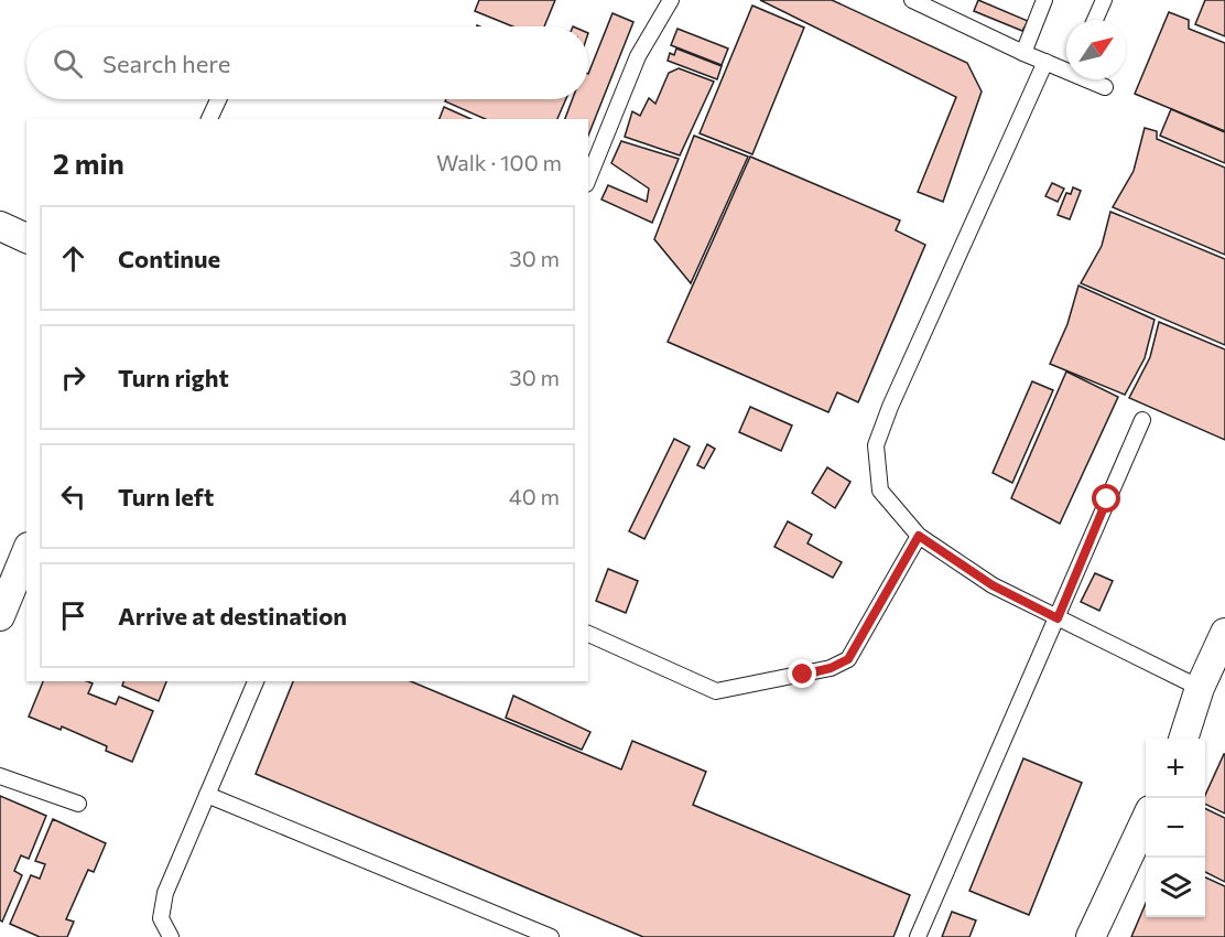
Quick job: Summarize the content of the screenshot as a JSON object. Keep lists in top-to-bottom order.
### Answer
{
  "north": "top right",
  "page": {
    "search": "Search here",
    "heading": ["2 min", "Walk · 100 m"],
    "list": [
      ["Continue", "30 m"],
      ["Turn right", "30 m"],
      ["Turn left", "40 m"],
      "Arrive at destination"
    ],
    "map_buttons": ["+", "−"]
  }
}
